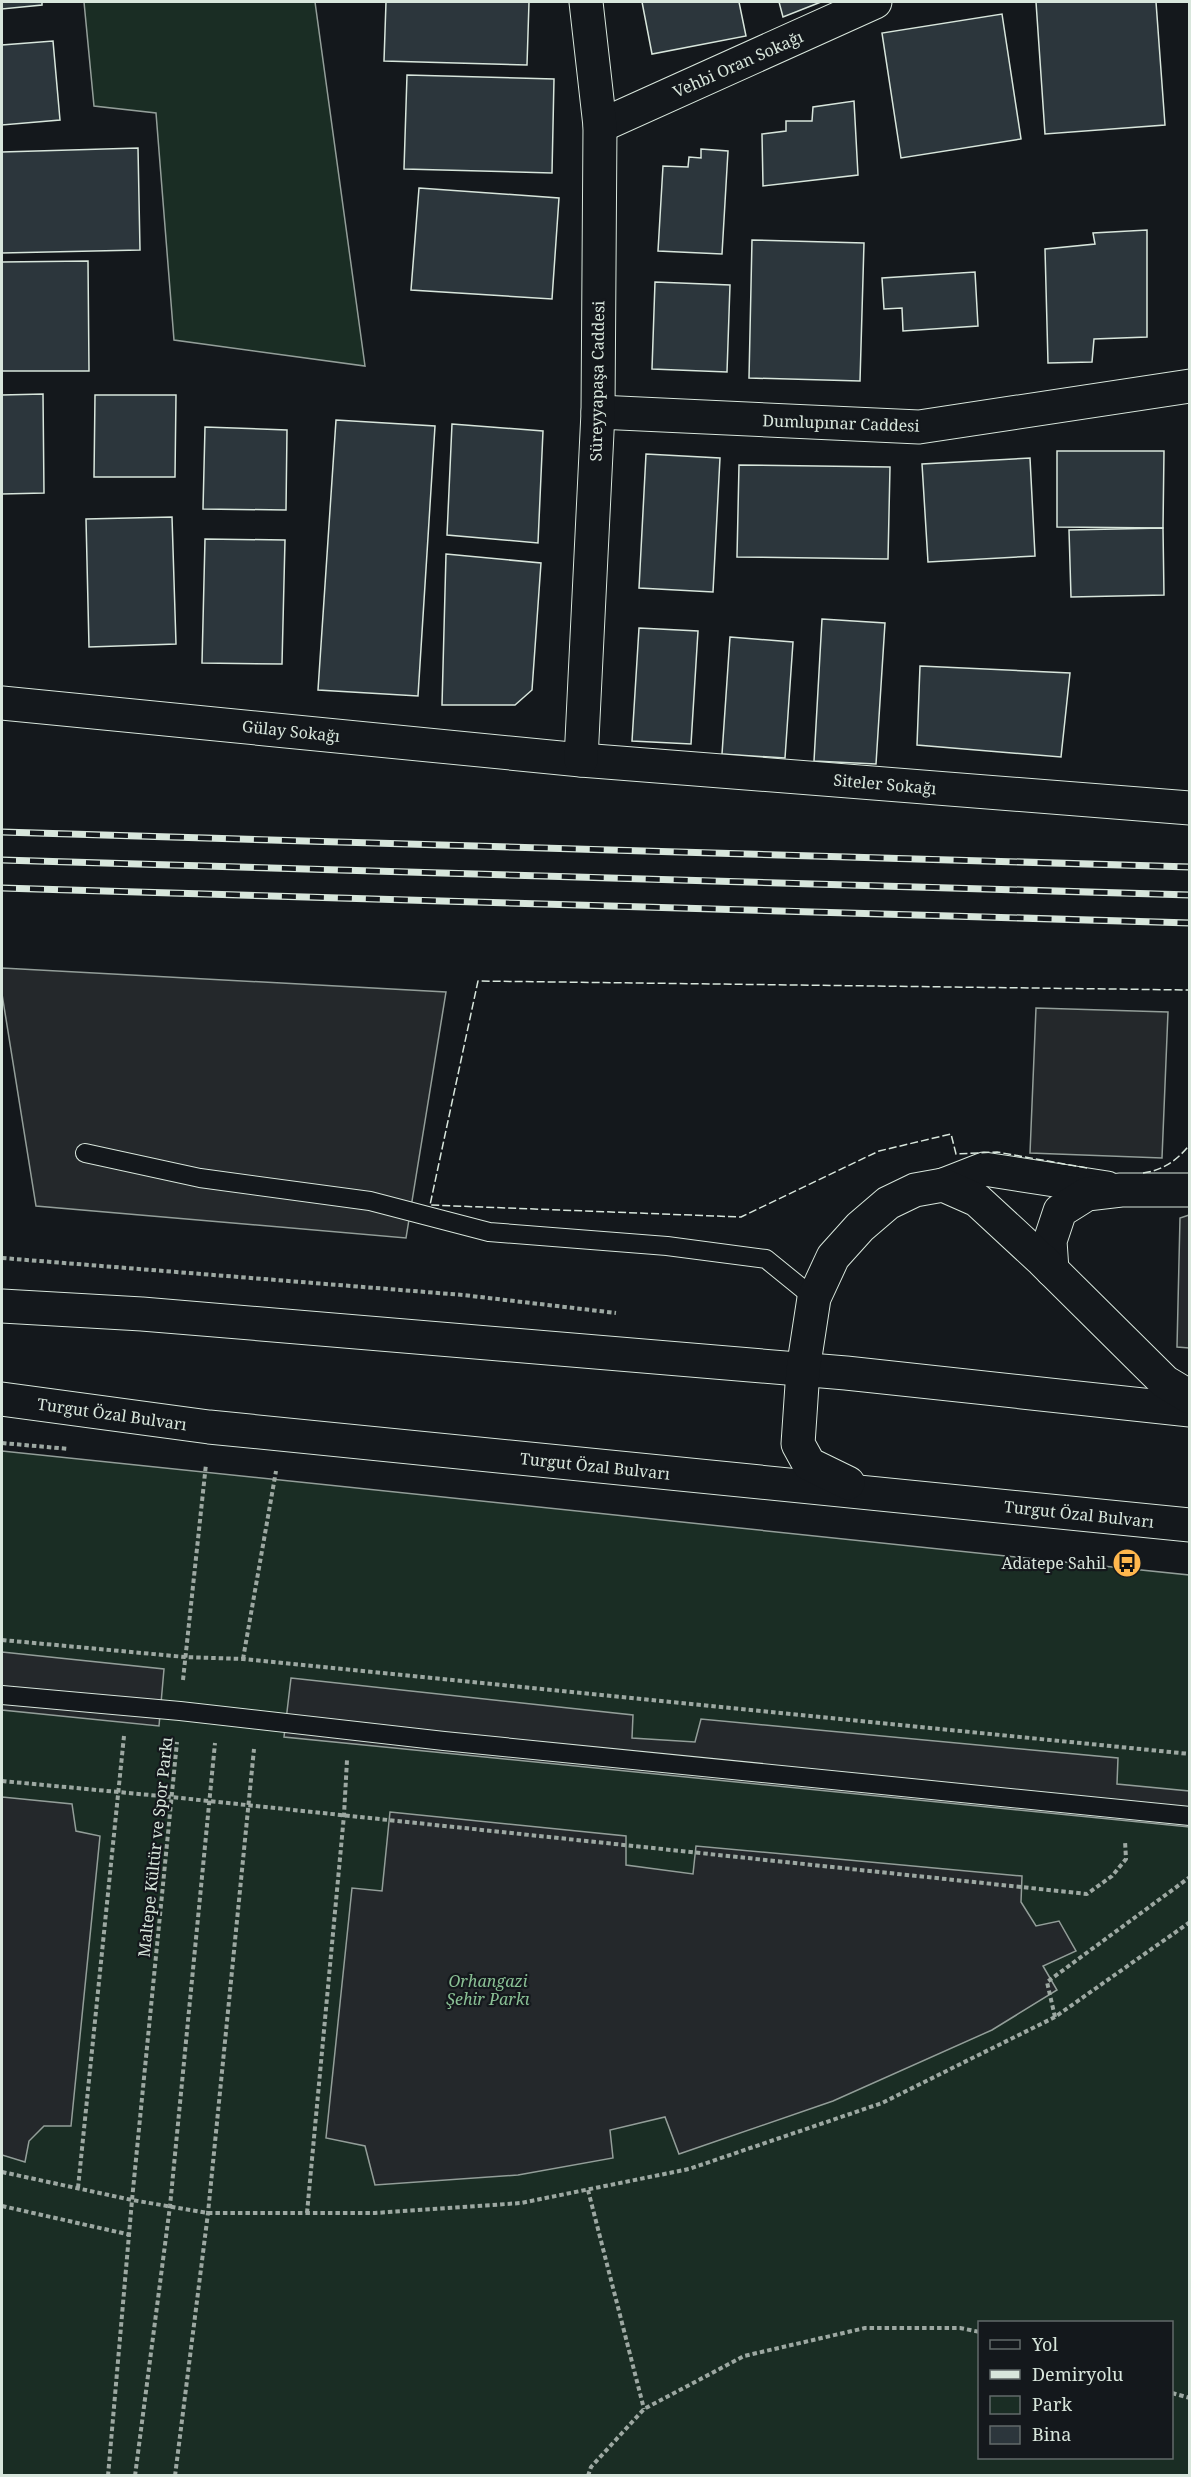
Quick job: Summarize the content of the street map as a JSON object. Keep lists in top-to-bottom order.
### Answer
{
  "streets": {
    "main road": [
      "Vehbi Oran Sokağı",
      "Süreyyapaşa Caddesi",
      "Dumlupınar Caddesi",
      "Gülay Sokağı",
      "Siteler Sokağı",
      "Turgut Özal Bulvarı"
    ],
    "path": ["Maltepe Kültür ve Spor Parkı"]
  },
  "crossings": [
    ["Vehbi Oran Sokağı", "Süreyyapaşa Caddesi"],
    ["Süreyyapaşa Caddesi", "Dumlupınar Caddesi"],
    ["Süreyyapaşa Caddesi", "Gülay Sokağı"],
    ["Süreyyapaşa Caddesi", "Siteler Sokağı"],
    ["Gülay Sokağı", "Siteler Sokağı"]
  ],
  "parks": ["Orhangazi Şehir Parkı"],
  "places": {
    "bus stop": ["Adatepe Sahil"]
  },
  "legend": [
    "Yol",
    "Demiryolu",
    "Park",
    "Bina"
  ]
}
